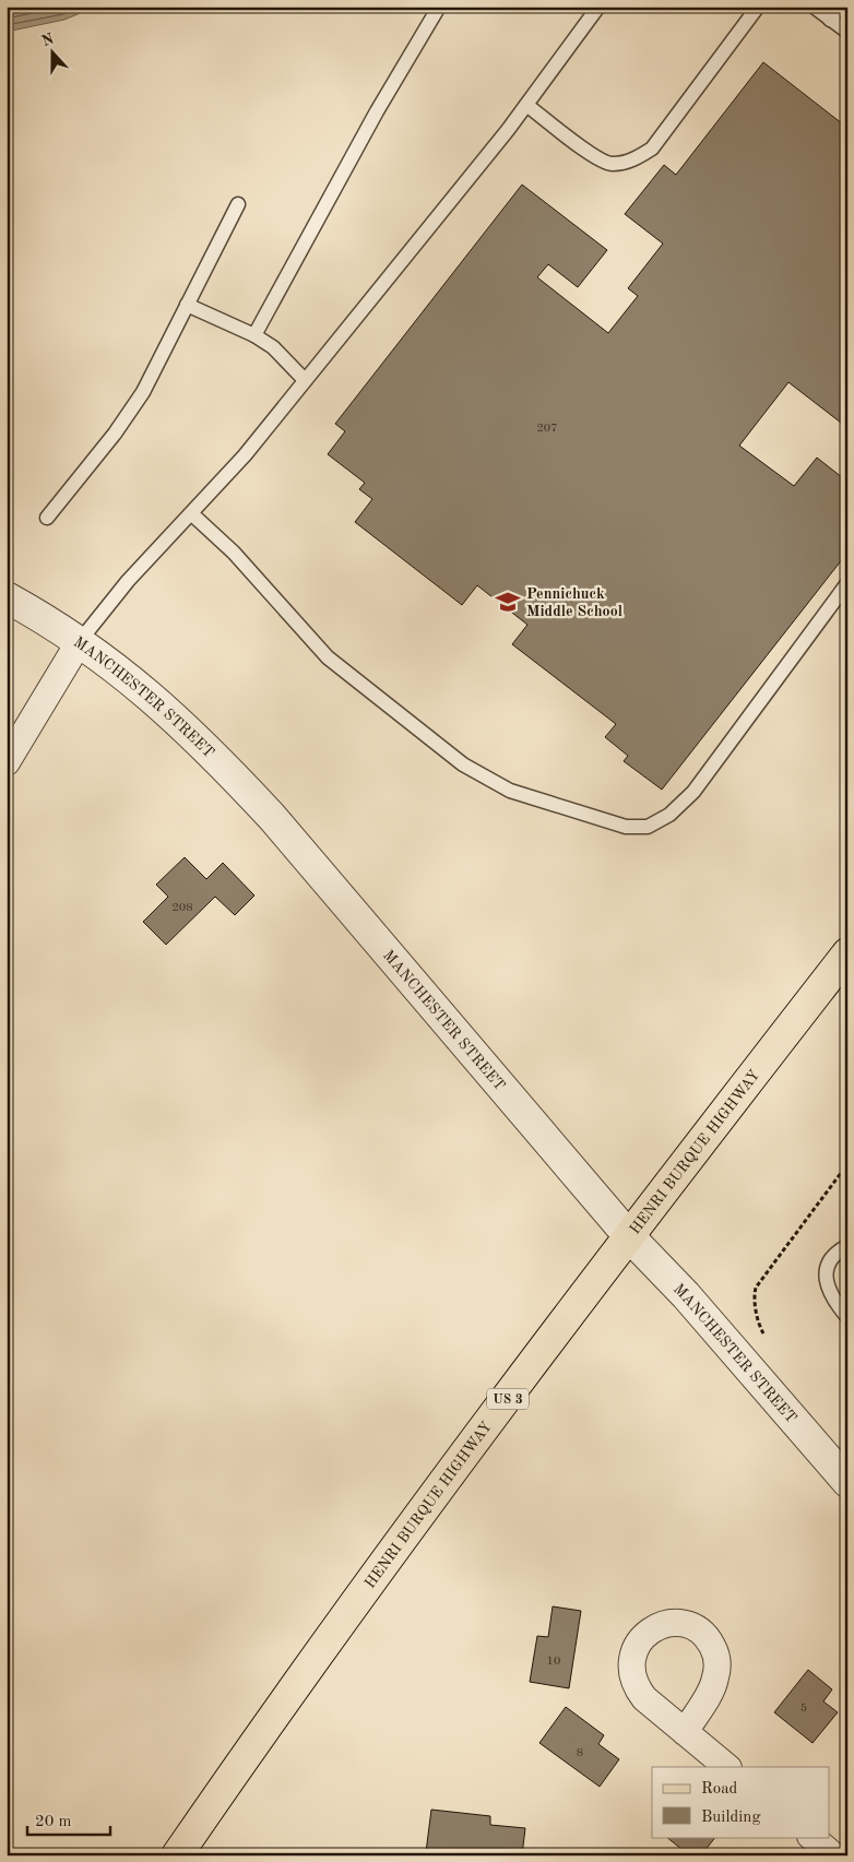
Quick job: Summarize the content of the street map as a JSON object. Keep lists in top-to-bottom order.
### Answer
{
  "streets": {
    "main road": ["HENRI BURQUE HIGHWAY", "US 3"],
    "street": ["MANCHESTER STREET"]
  },
  "crossings": [
    ["MANCHESTER STREET", "HENRI BURQUE HIGHWAY"]
  ],
  "places": {
    "school or university": ["Pennichuck Middle School"]
  },
  "house_numbers": [
    "207",
    "208",
    "10",
    "5",
    "8"
  ],
  "legend": ["Road", "Building"],
  "scale_bar": "20 m",
  "north": "top"
}
